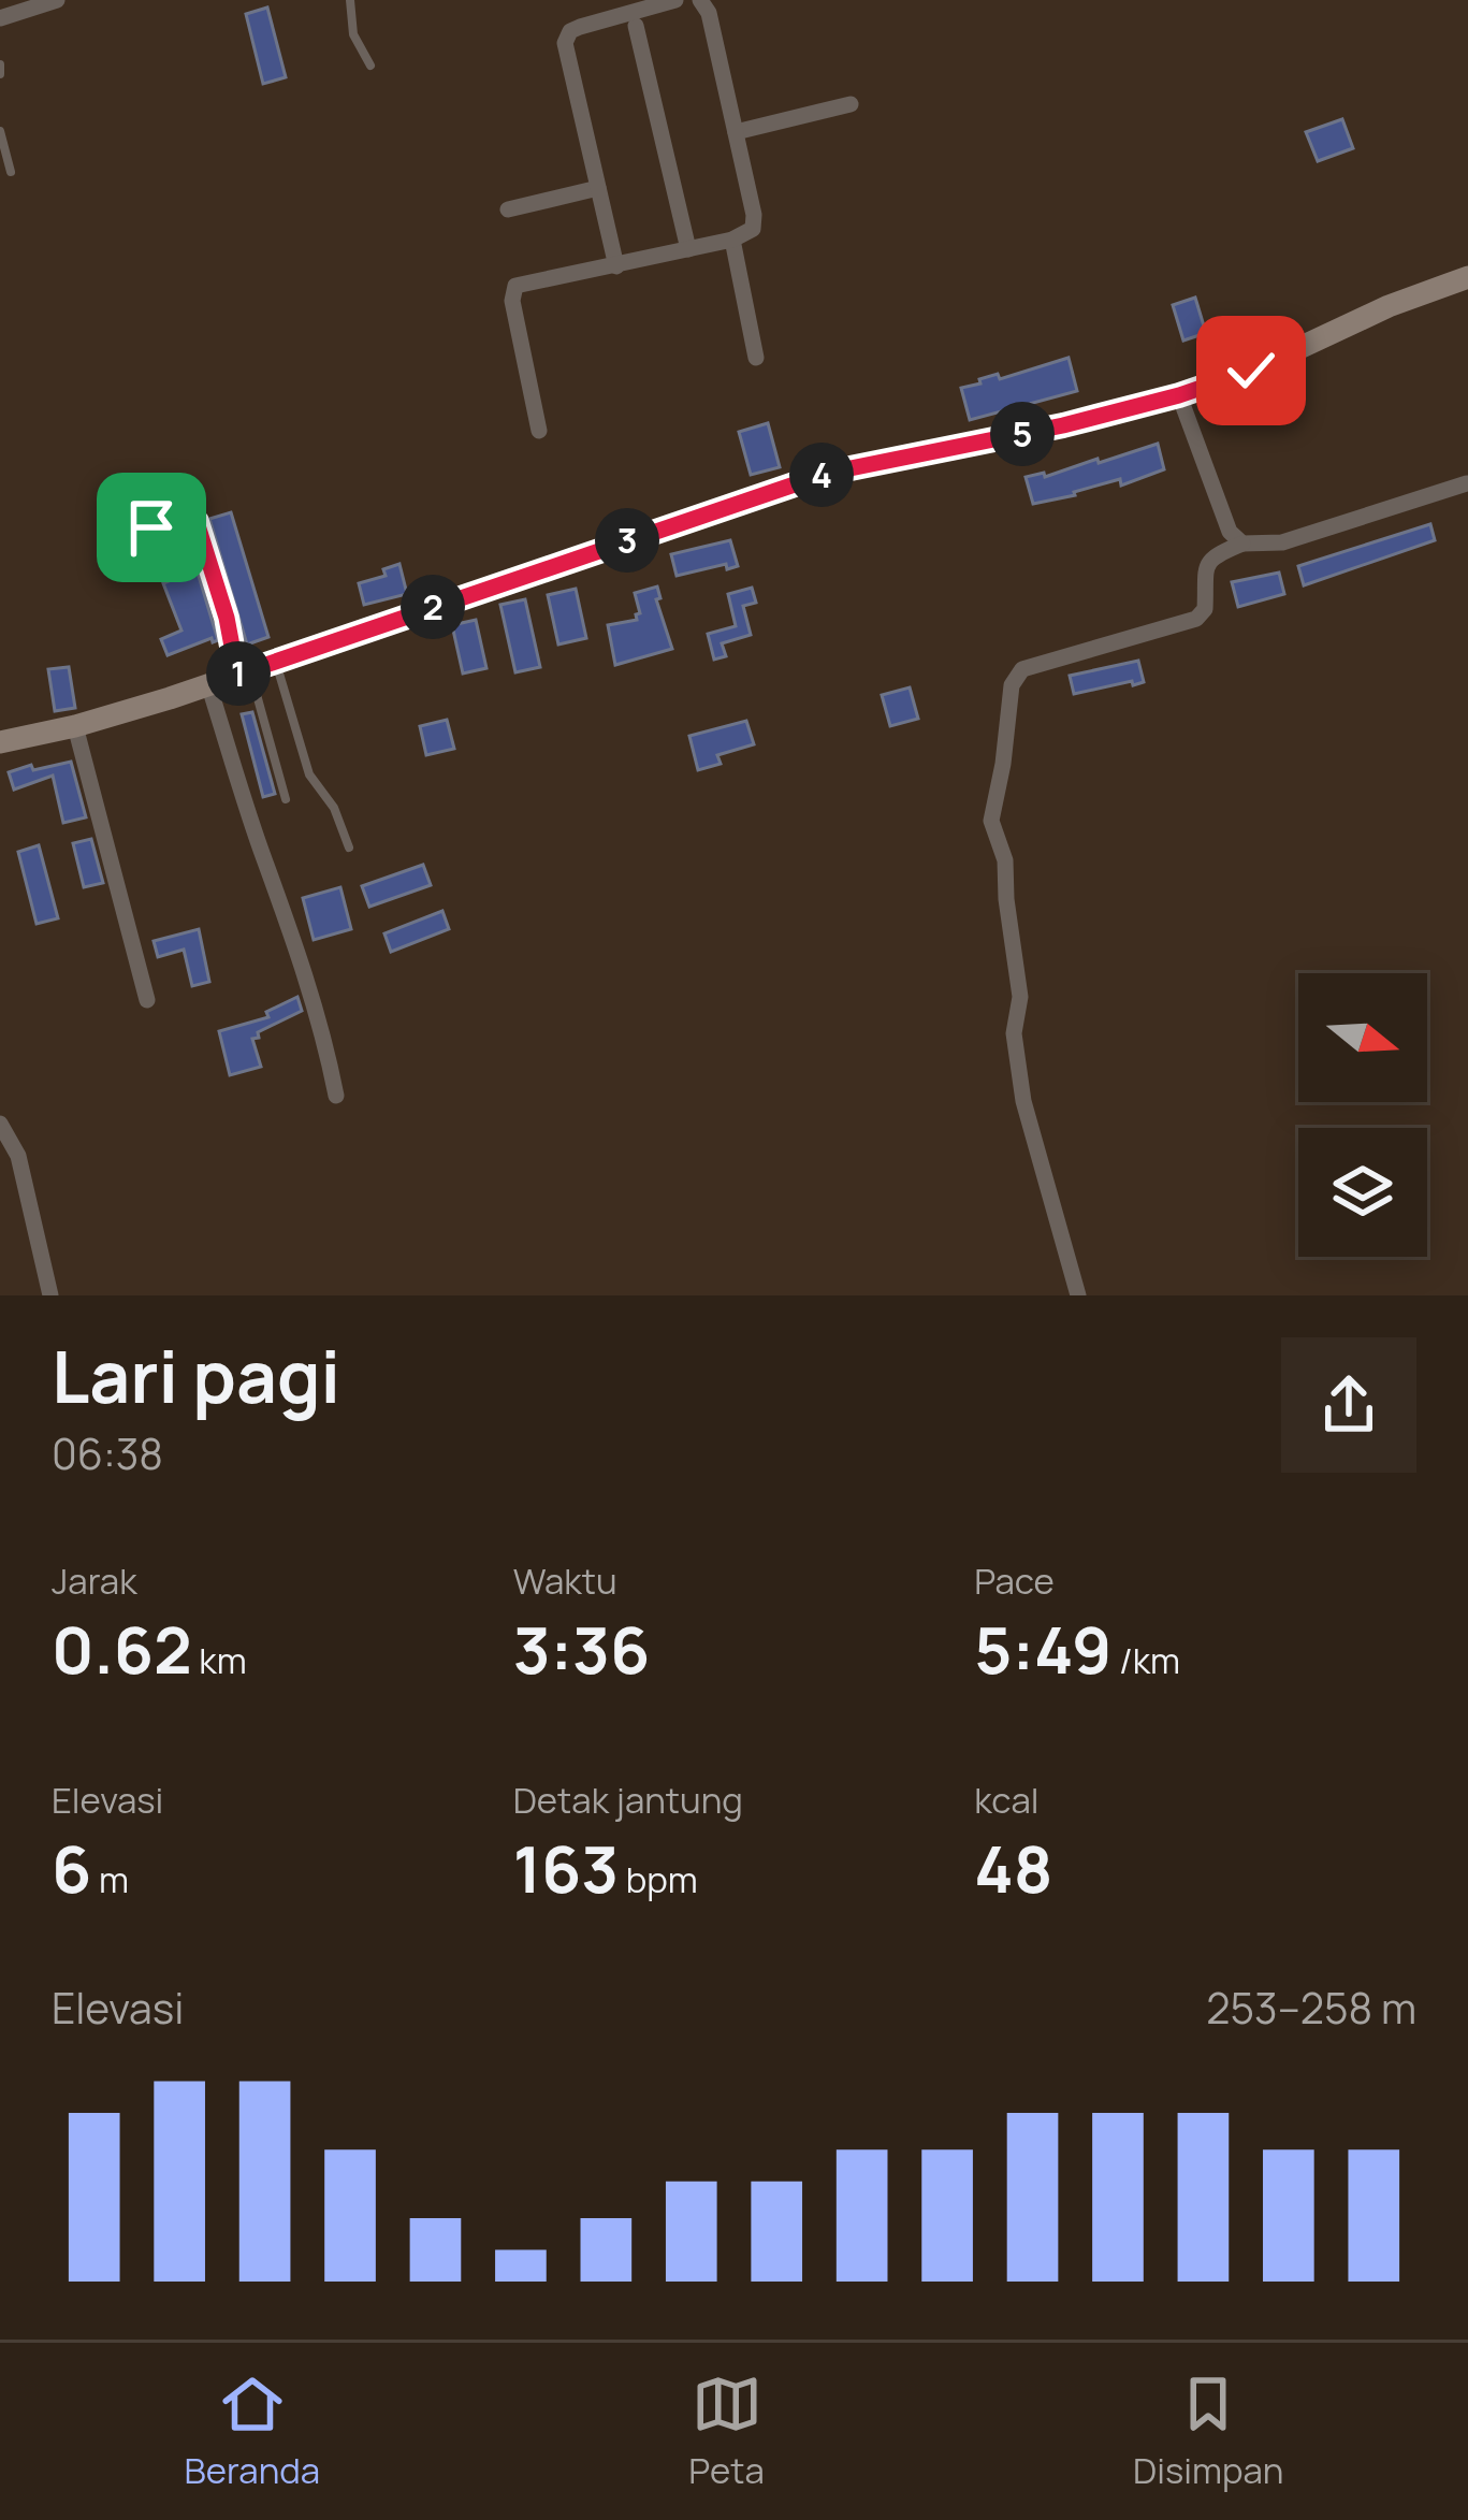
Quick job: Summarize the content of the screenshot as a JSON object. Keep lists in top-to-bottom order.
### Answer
{
  "north": "right",
  "page": {
    "pins": [
      "5",
      "4",
      "3",
      "2",
      "1"
    ],
    "heading": ["Lari pagi", "06:38"],
    "stats": [
      ["Jarak", "0.62 km"],
      ["Waktu", "3:36"],
      ["Pace", "5:49 /km"],
      ["Elevasi", "6 m"],
      ["Detak jantung", "163 bpm"],
      ["kcal", "48"]
    ],
    "chart": ["Elevasi", "253–258 m"],
    "tabs": ["Beranda", "Peta", "Disimpan"]
  }
}
